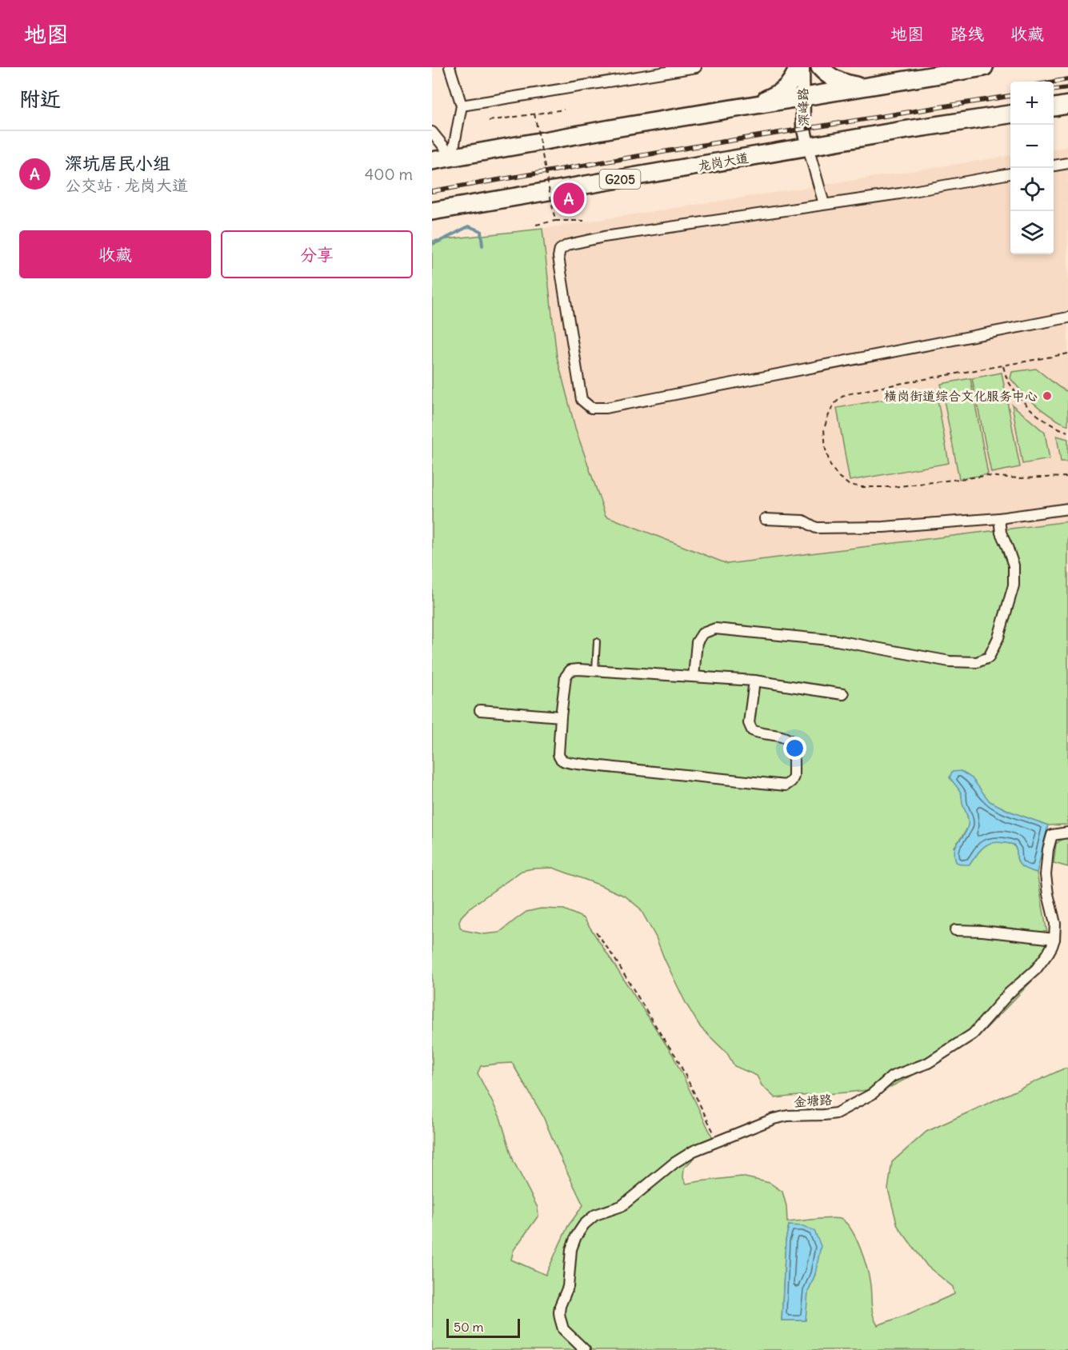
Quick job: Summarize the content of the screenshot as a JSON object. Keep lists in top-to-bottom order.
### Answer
{
  "streets": {
    "highway": ["龙岗大道", "G205"],
    "street": ["深峰路", "金塘路"]
  },
  "crossings": [
    ["深峰路", "龙岗大道"]
  ],
  "places": ["横岗街道综合文化服务中心"],
  "scale_bar": "50 m",
  "page": {
    "header": "地图",
    "nav": ["地图", "路线", "收藏"],
    "heading": "附近",
    "map_buttons": ["+", "−"],
    "list": [
      {
        "mark": "A",
        "name": "深坑居民小组",
        "note": "公交站 · 龙岗大道",
        "value": "400 m"
      }
    ],
    "pins": "A",
    "buttons": ["收藏", "分享"],
    "scale": "50 m"
  }
}
